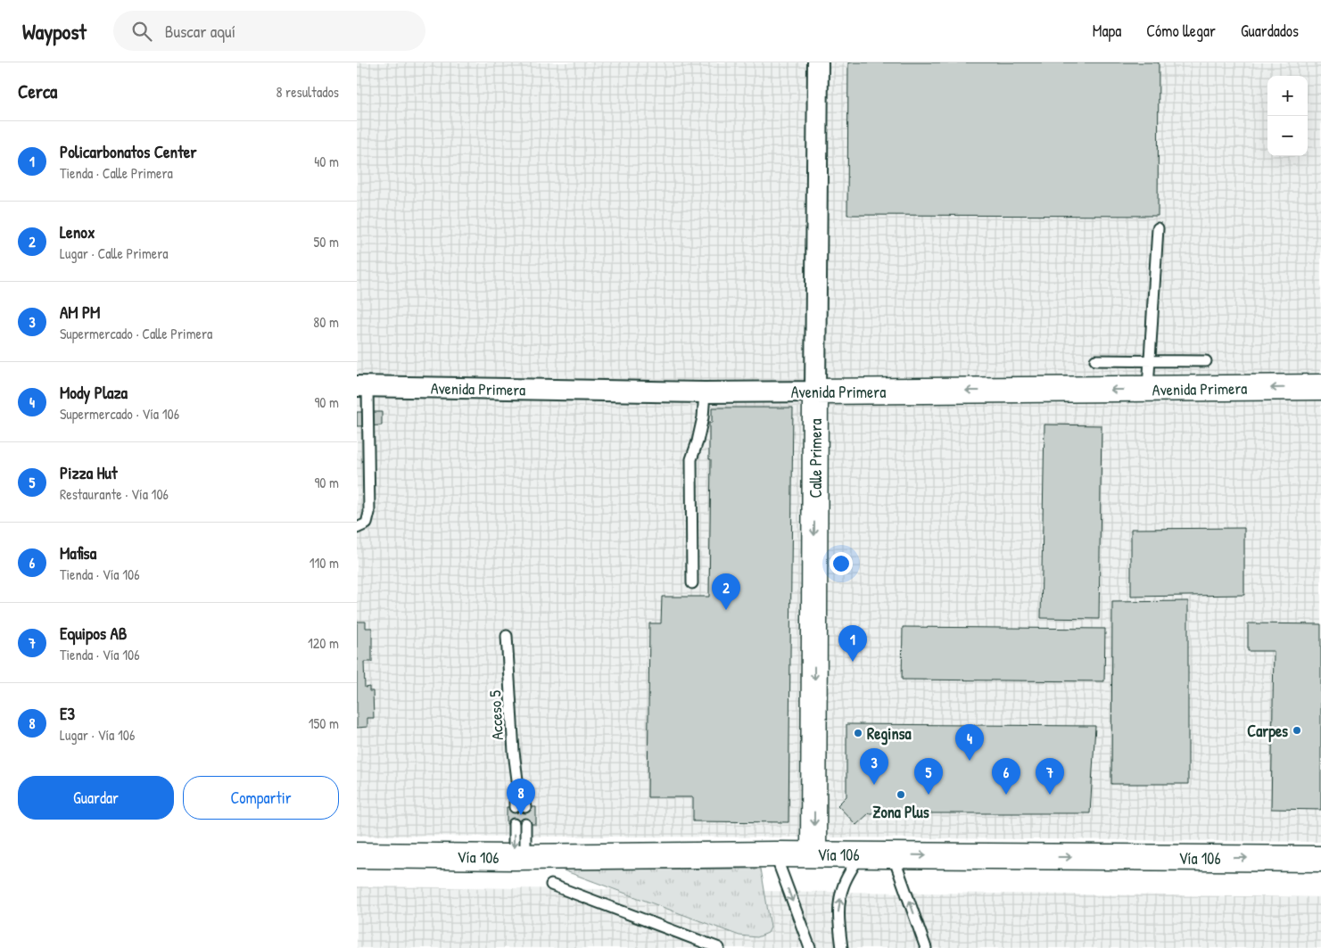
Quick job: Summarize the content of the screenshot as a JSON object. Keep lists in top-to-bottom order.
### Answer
{
  "streets": {
    "street": ["Avenida Primera", "Calle Primera", "Vía 106"],
    "lane": ["Acceso 5"]
  },
  "crossings": [
    ["Avenida Primera", "Calle Primera"],
    ["Calle Primera", "Vía 106"]
  ],
  "one_way": ["Avenida Primera", "Calle Primera", "Vía 106"],
  "places": ["Carpes", "Reginsa", "Zona Plus"],
  "page": {
    "header": "Waypost",
    "search": "Buscar aquí",
    "nav": ["Mapa", "Cómo llegar", "Guardados"],
    "heading": ["Cerca", "8 resultados"],
    "map_buttons": ["+", "−"],
    "list": [
      {
        "mark": "1",
        "name": "Policarbonatos Center",
        "note": "Tienda · Calle Primera",
        "value": "40 m"
      },
      {
        "mark": "2",
        "name": "Lenox",
        "note": "Lugar · Calle Primera",
        "value": "50 m"
      },
      {
        "mark": "3",
        "name": "AM PM",
        "note": "Supermercado · Calle Primera",
        "value": "80 m"
      },
      {
        "mark": "4",
        "name": "Mody Plaza",
        "note": "Supermercado · Vía 106",
        "value": "90 m"
      },
      {
        "mark": "5",
        "name": "Pizza Hut",
        "note": "Restaurante · Vía 106",
        "value": "90 m"
      },
      {
        "mark": "6",
        "name": "Mafisa",
        "note": "Tienda · Vía 106",
        "value": "110 m"
      },
      {
        "mark": "7",
        "name": "Equipos AB",
        "note": "Tienda · Vía 106",
        "value": "120 m"
      },
      {
        "mark": "8",
        "name": "E3",
        "note": "Lugar · Vía 106",
        "value": "150 m"
      }
    ],
    "pins": [
      "2",
      "1",
      "4",
      "3",
      "5",
      "6",
      "7",
      "8"
    ],
    "buttons": ["Guardar", "Compartir"]
  }
}
